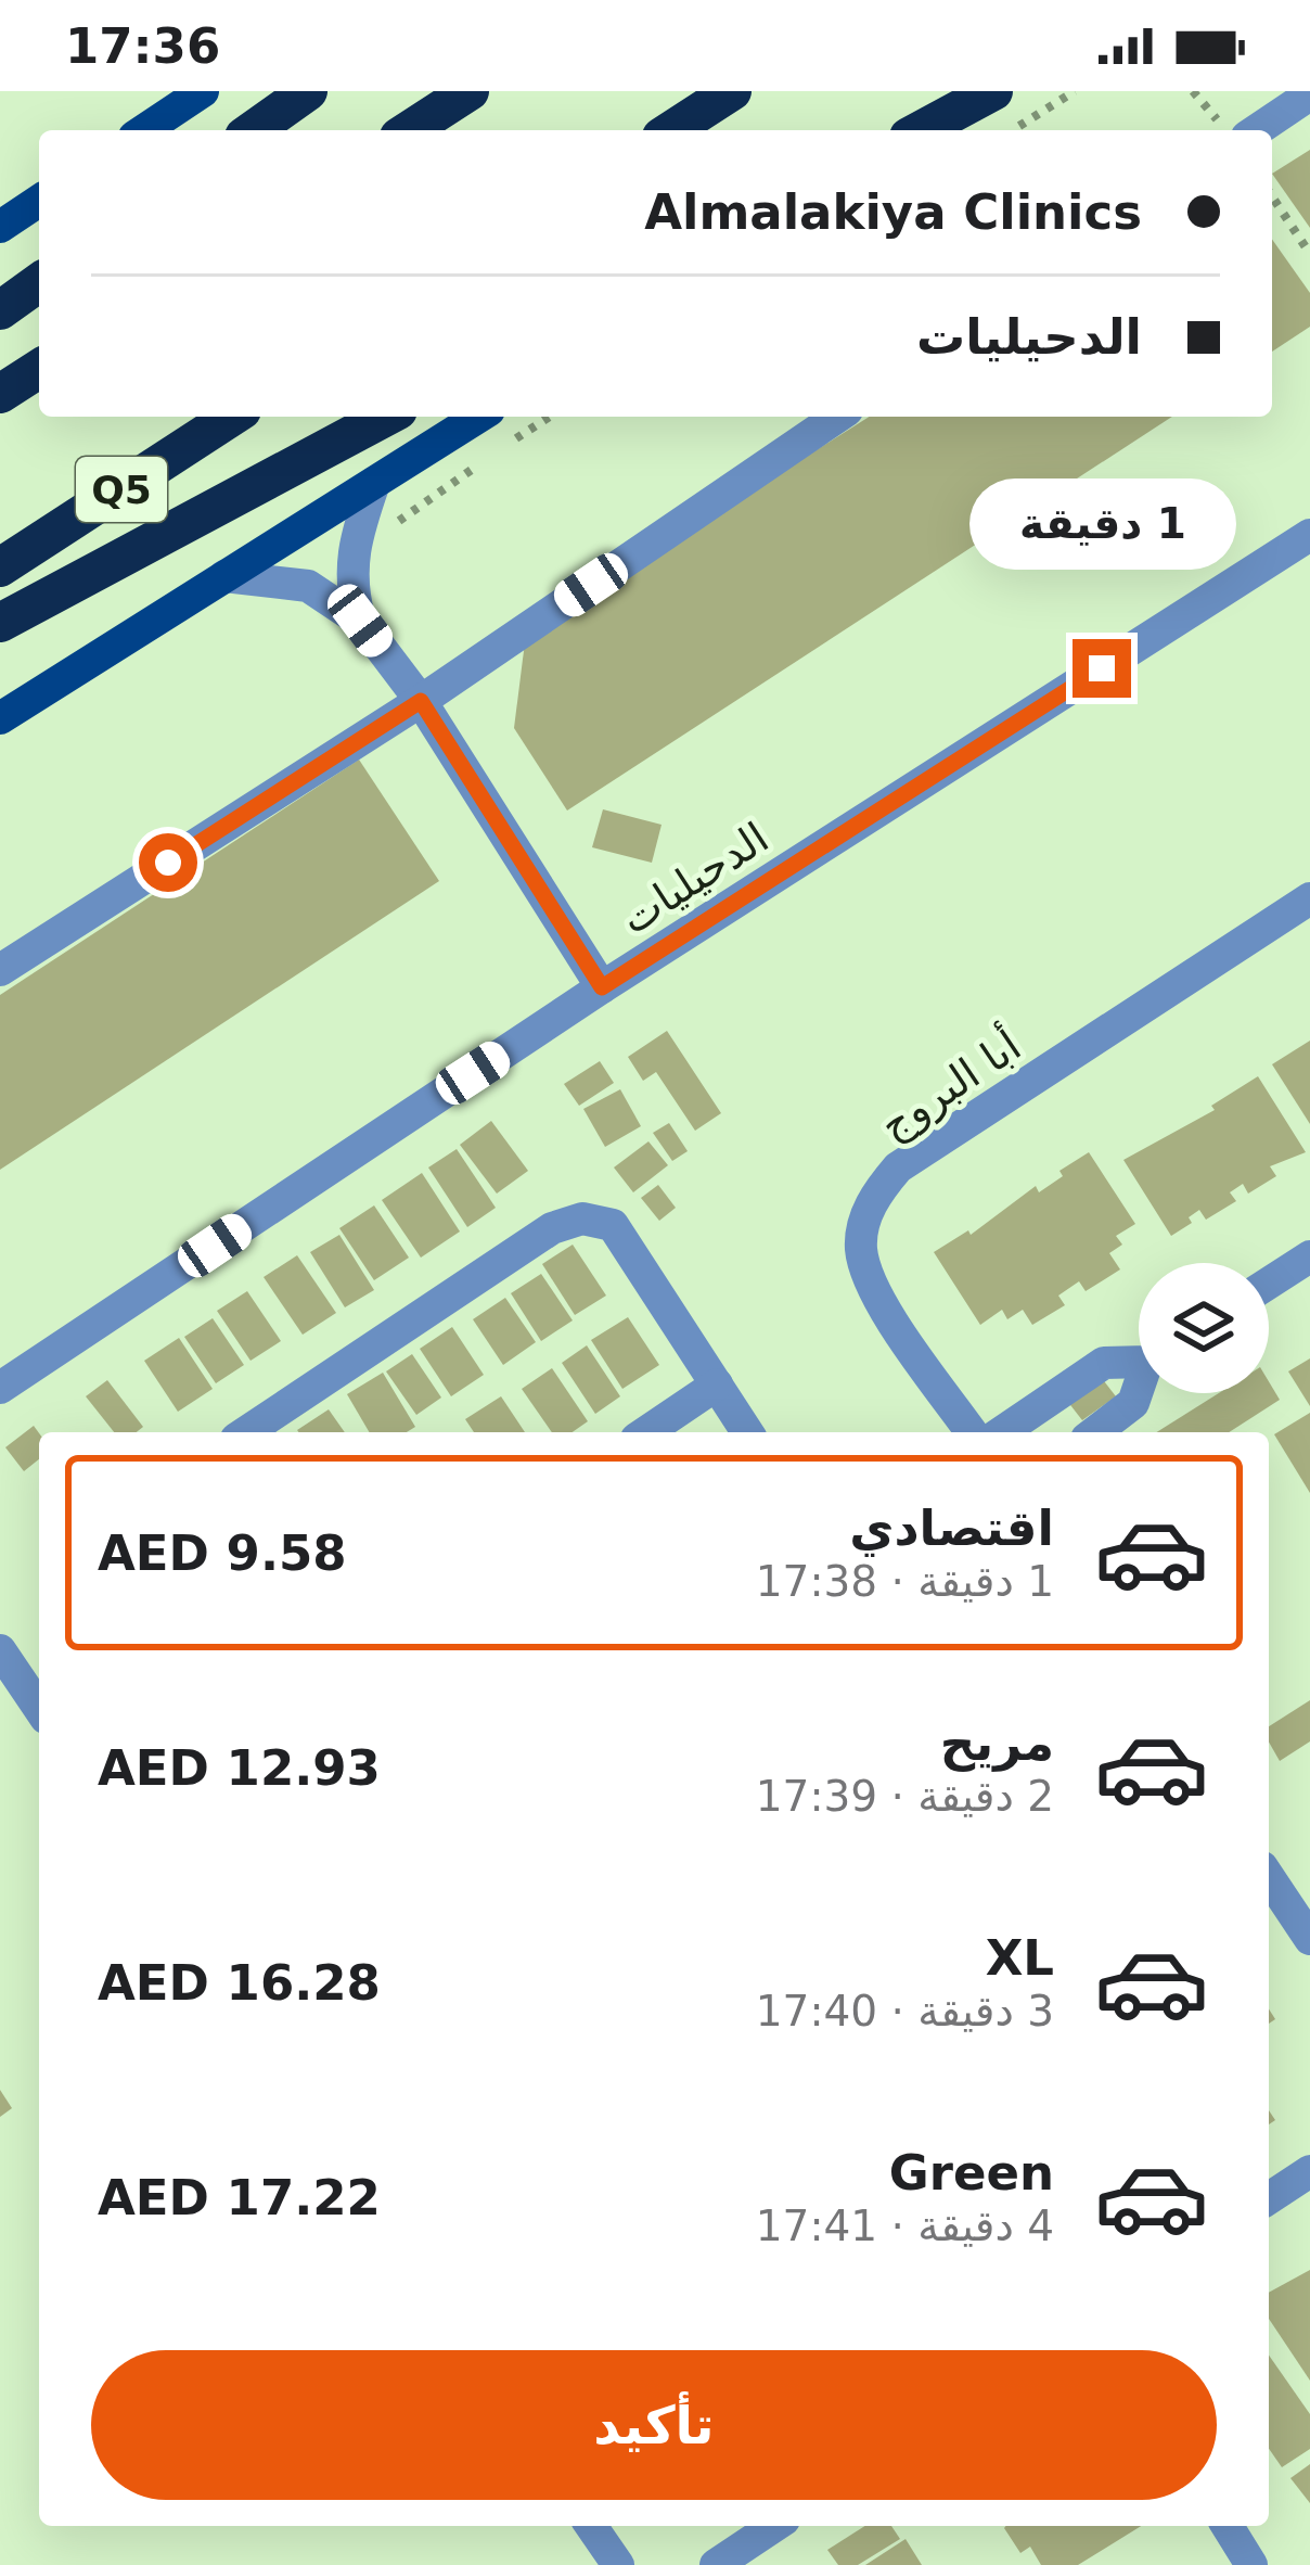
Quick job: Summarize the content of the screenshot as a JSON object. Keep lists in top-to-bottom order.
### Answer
{
  "streets": {
    "highway": ["Q5"],
    "street": ["الدحيليات", "أبا البروج"]
  },
  "page": {
    "status": "17:36",
    "banner": ["Almalakiya Clinics", "الدحيليات"],
    "bubble": "1 دقيقة",
    "list": [
      {
        "name": "اقتصادي",
        "note": "1 دقيقة · 17:38",
        "value": "AED 9.58"
      },
      {
        "name": "مريح",
        "note": "2 دقيقة · 17:39",
        "value": "AED 12.93"
      },
      {
        "name": "XL",
        "note": "3 دقيقة · 17:40",
        "value": "AED 16.28"
      },
      {
        "name": "Green",
        "note": "4 دقيقة · 17:41",
        "value": "AED 17.22"
      }
    ],
    "buttons": "تأكيد"
  }
}
